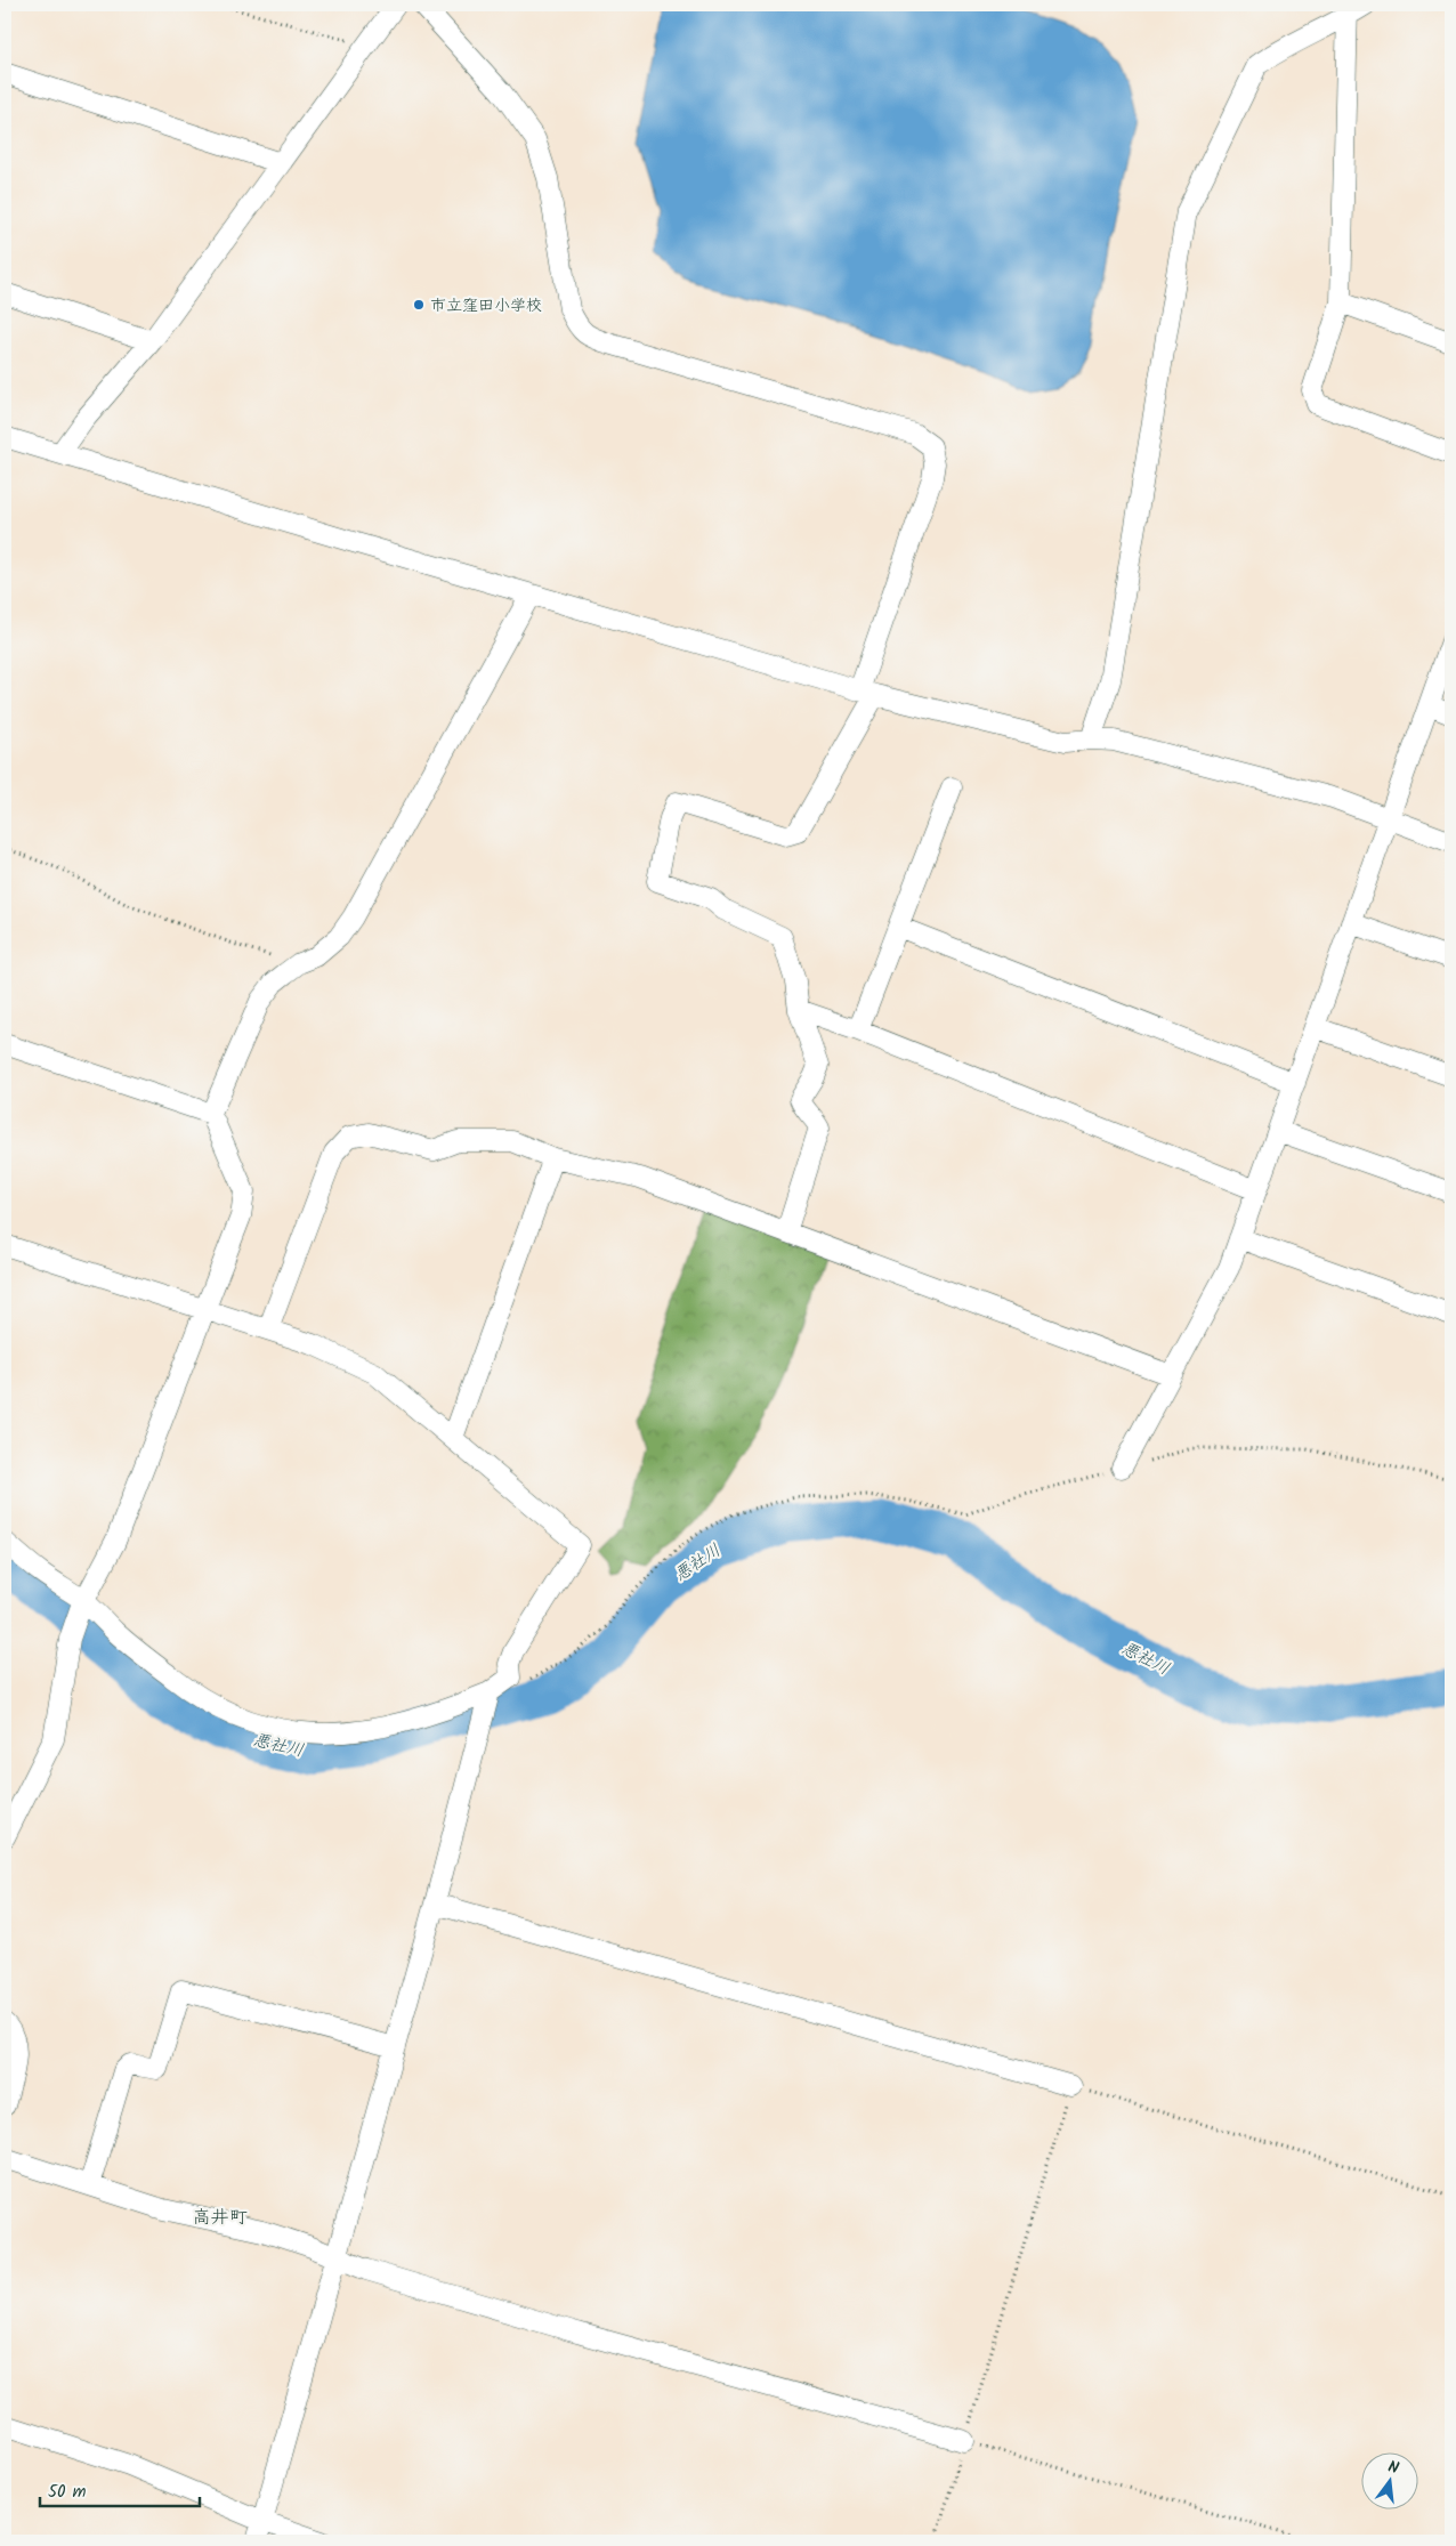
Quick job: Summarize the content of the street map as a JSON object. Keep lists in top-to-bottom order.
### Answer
{
  "districts": ["高井町"],
  "water": ["悪社川"],
  "places": ["市立窪田小学校"],
  "scale_bar": "50 m",
  "north": "top"
}
